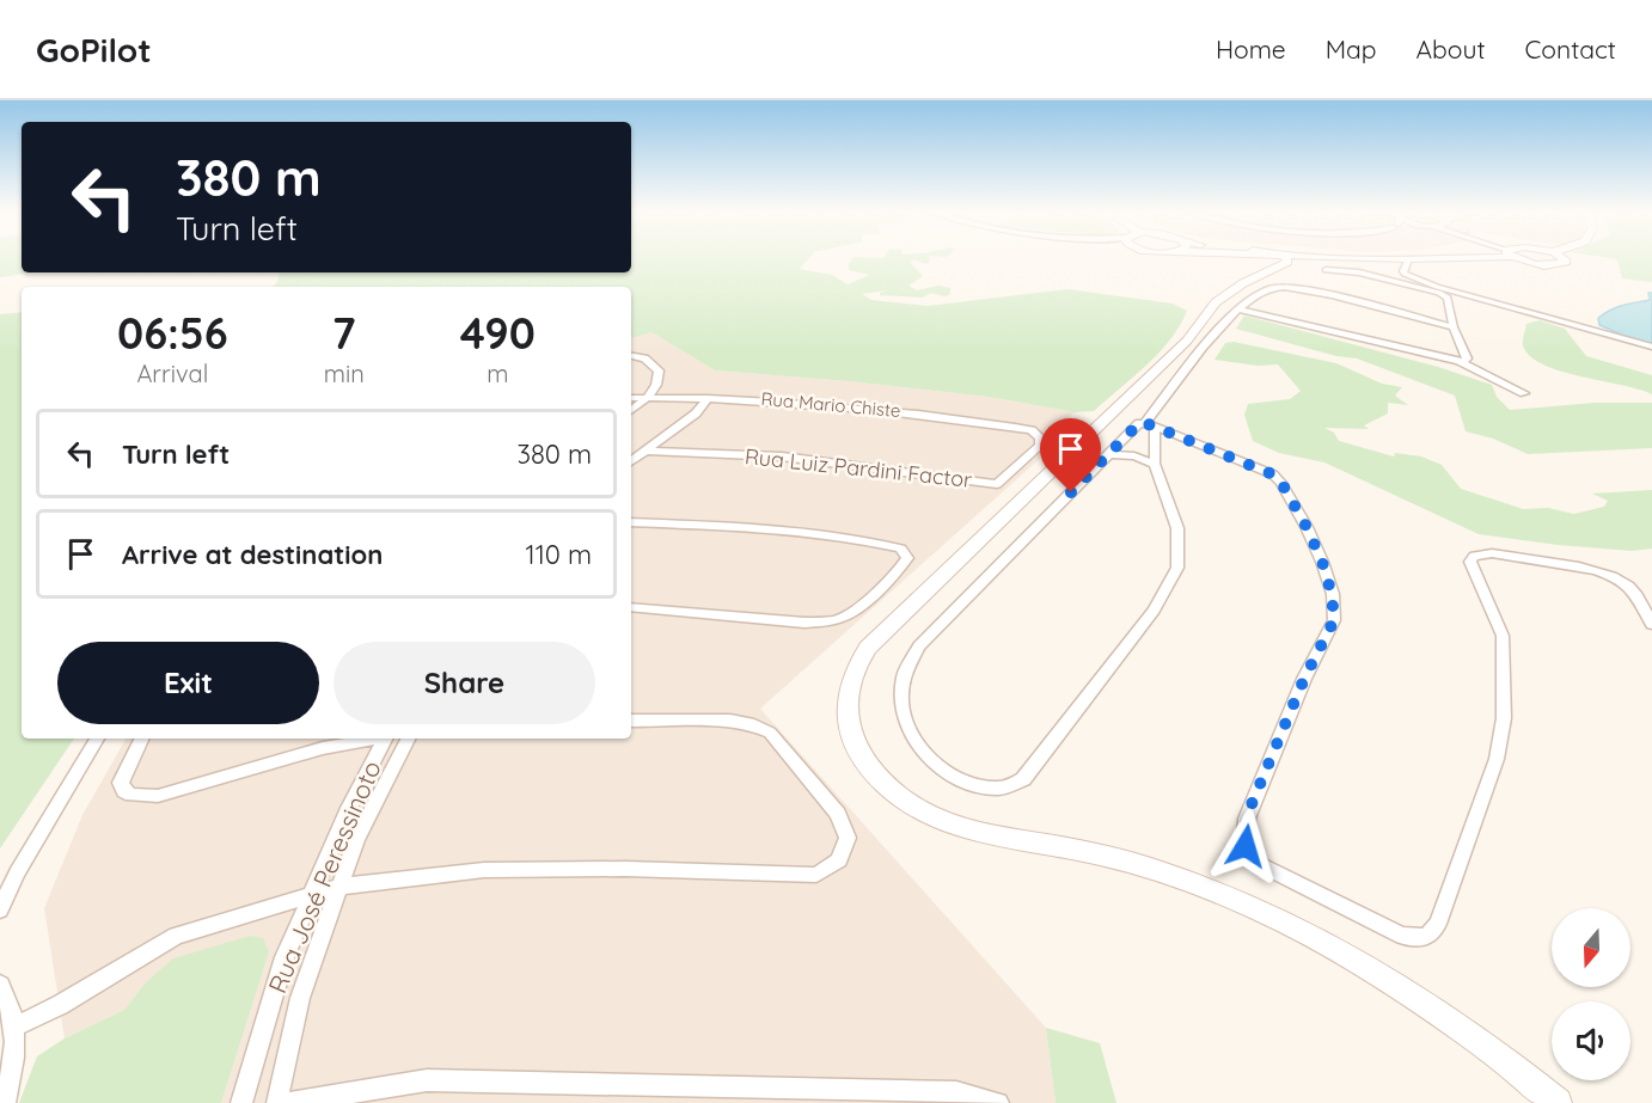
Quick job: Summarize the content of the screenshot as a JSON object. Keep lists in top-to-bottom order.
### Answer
{
  "streets": {
    "street": ["Rua Mario Chiste", "Rua Luiz Pardini Factor", "Rua José Peressinoto"]
  },
  "crossings": [
    ["Rua Mario Chiste", "Rua Luiz Pardini Factor"]
  ],
  "north": "bottom",
  "page": {
    "header": "GoPilot",
    "nav": [
      "Home",
      "Map",
      "About",
      "Contact"
    ],
    "turn": ["380 m", "Turn left"],
    "eta": [
      "06:56",
      "Arrival",
      "7",
      "min",
      "490",
      "m"
    ],
    "list": [
      {
        "name": "Turn left",
        "value": "380 m"
      },
      {
        "name": "Arrive at destination",
        "value": "110 m"
      }
    ],
    "buttons": ["Exit", "Share"]
  }
}
